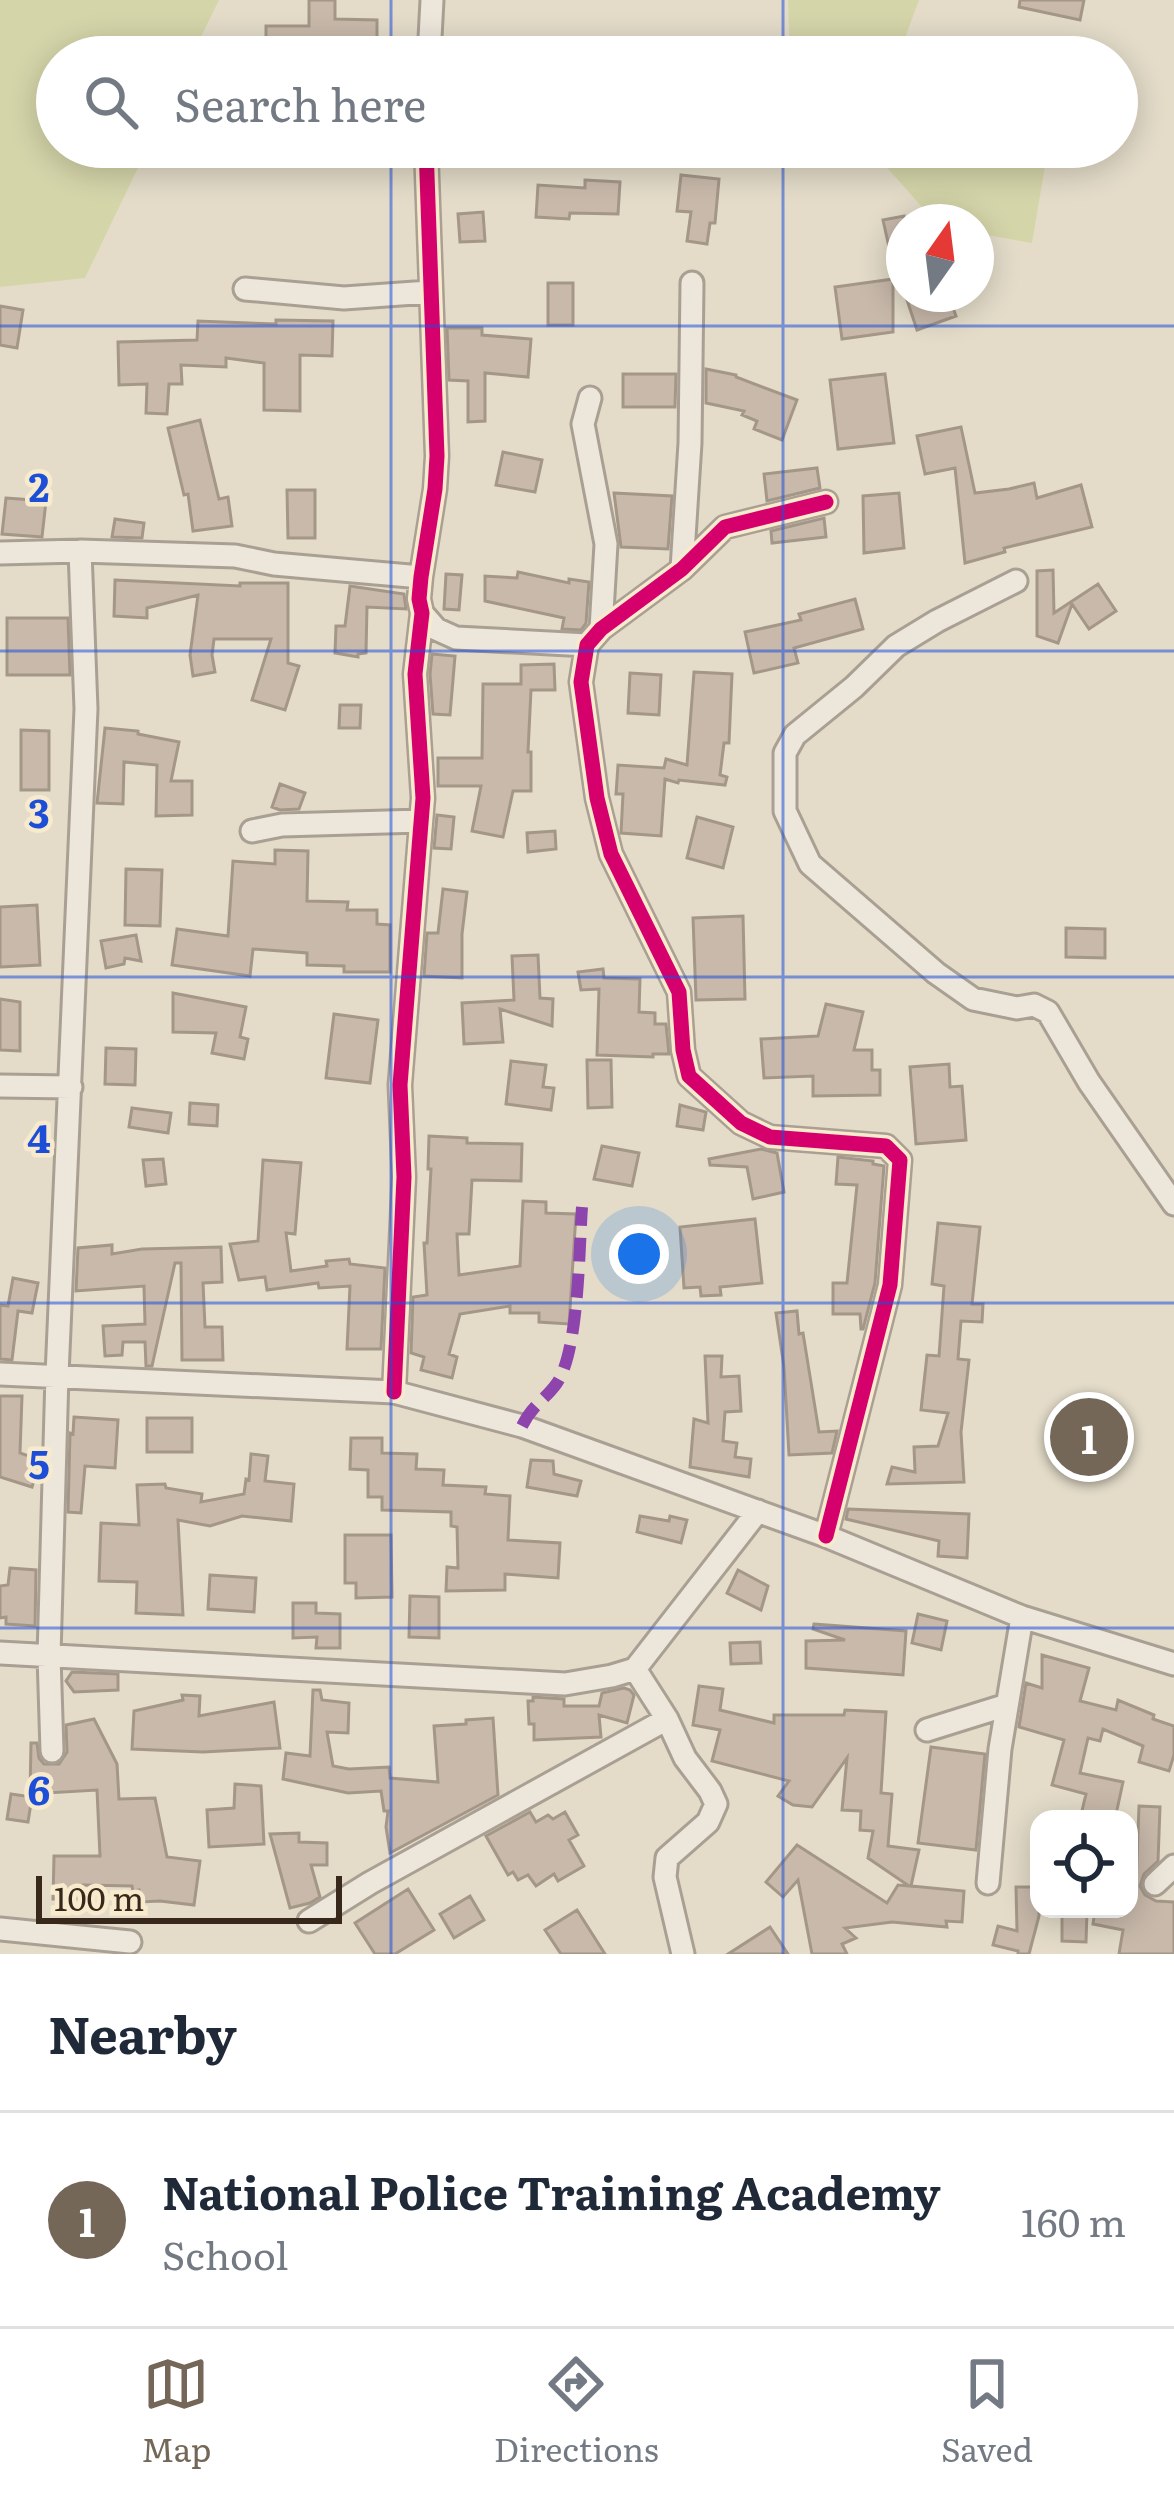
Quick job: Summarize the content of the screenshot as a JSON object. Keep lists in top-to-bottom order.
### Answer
{
  "scale_bar": "100 m",
  "north": "top",
  "page": {
    "search": "Search here",
    "pins": "1",
    "scale": "100 m",
    "heading": "Nearby",
    "list": [
      {
        "mark": "1",
        "name": "National Police Training Academy",
        "note": "School",
        "value": "160 m"
      }
    ],
    "nav": ["Map", "Directions", "Saved"]
  },
  "grid": {
    "rows": [
      "2",
      "3",
      "4",
      "5",
      "6"
    ]
  }
}
